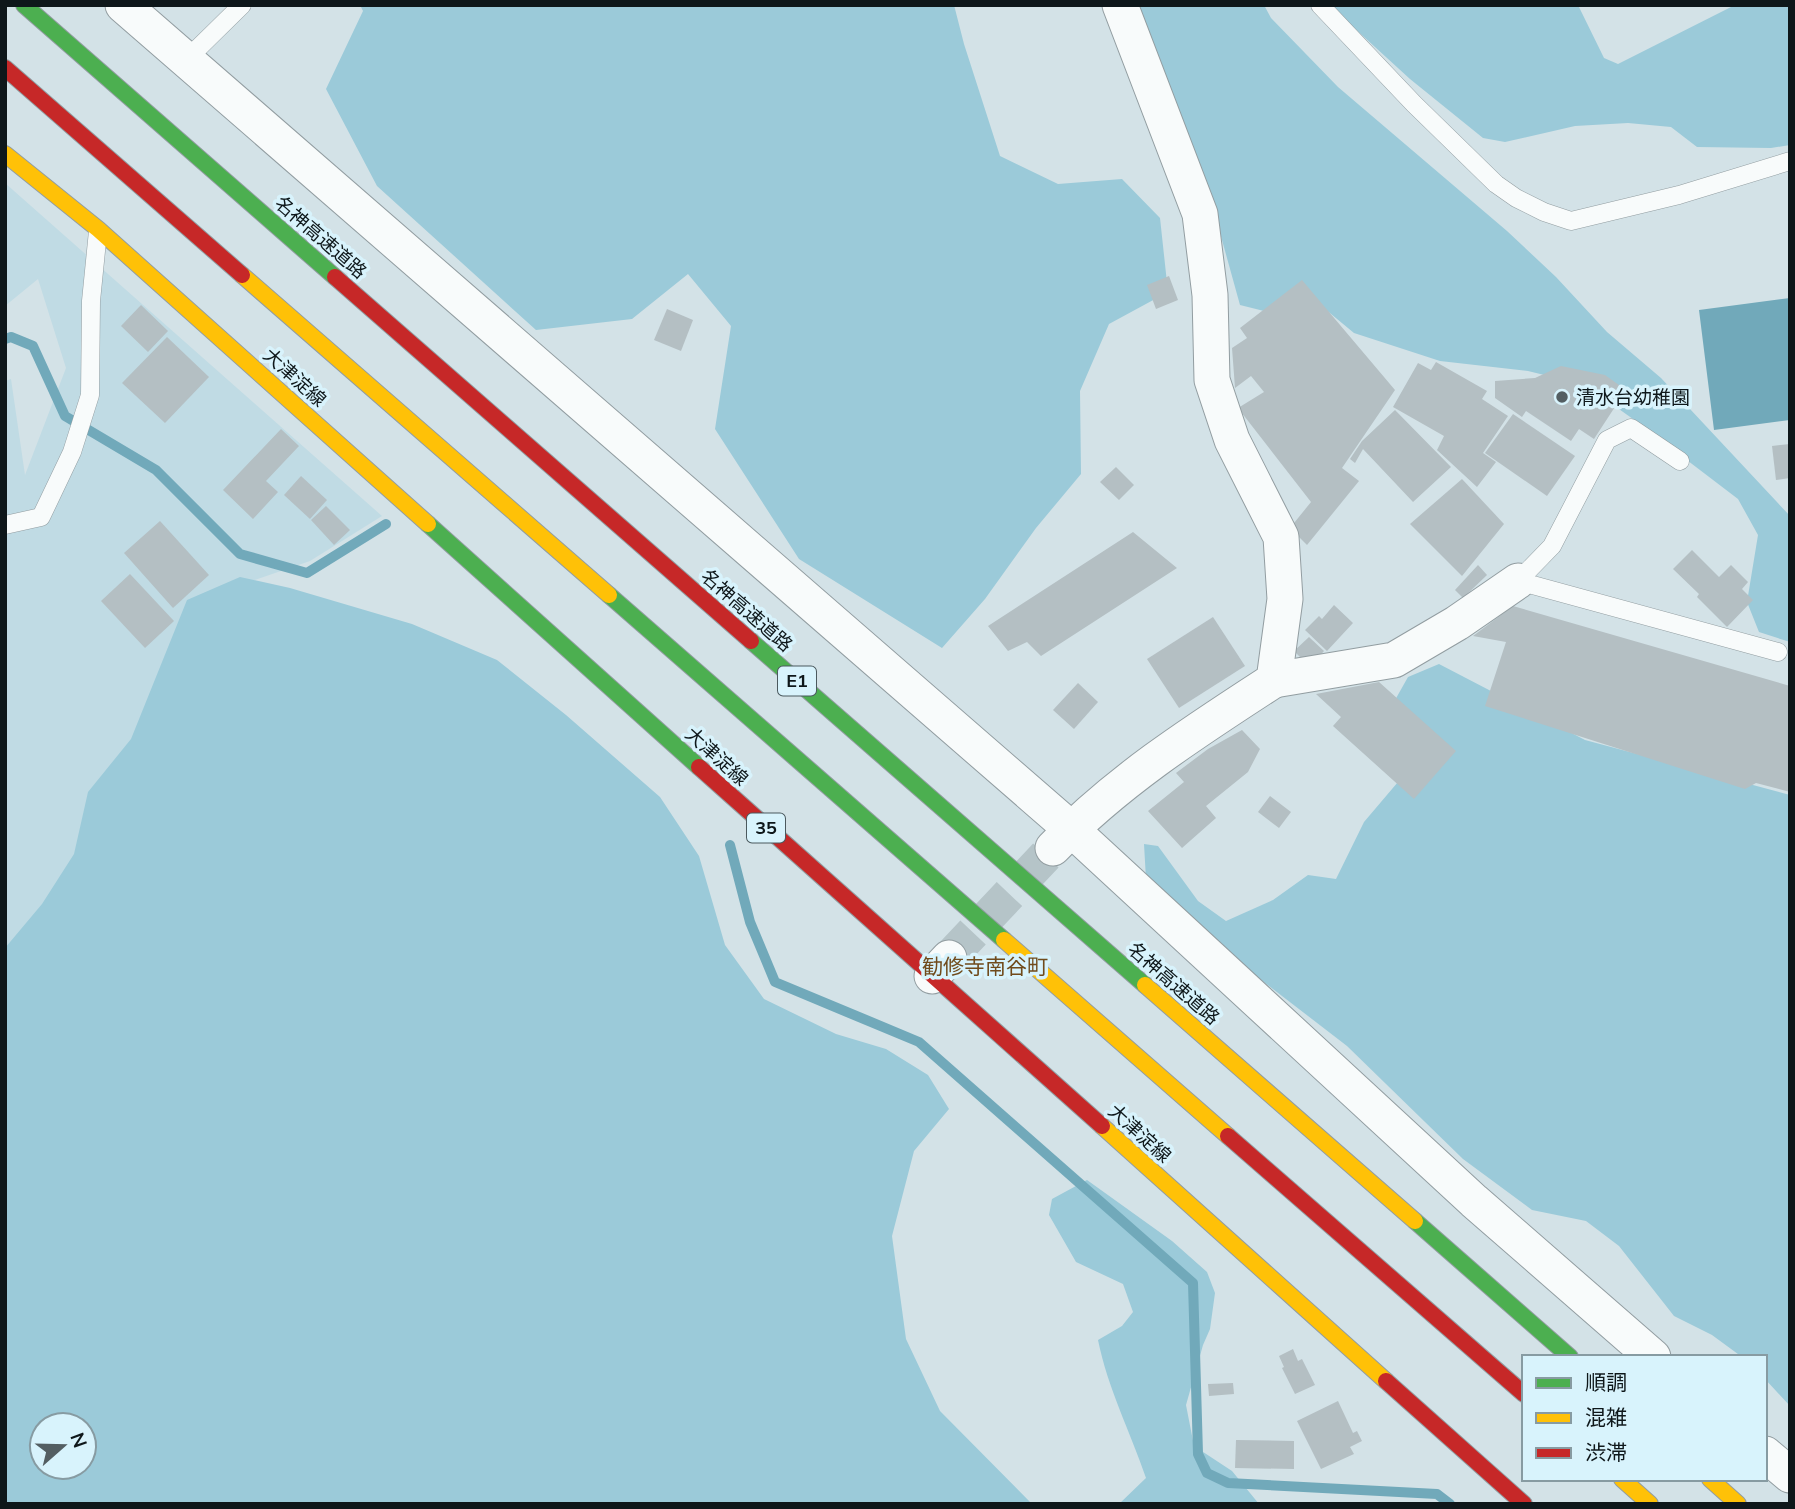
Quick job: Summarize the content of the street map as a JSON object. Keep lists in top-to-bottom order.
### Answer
{
  "streets": {
    "main road": [
      "名神高速道路",
      "大津淀線",
      "E1",
      "35"
    ]
  },
  "districts": ["勧修寺南谷町"],
  "places": ["清水台幼稚園"],
  "legend": ["順調", "混雑", "渋滞"],
  "north": "right"
}
